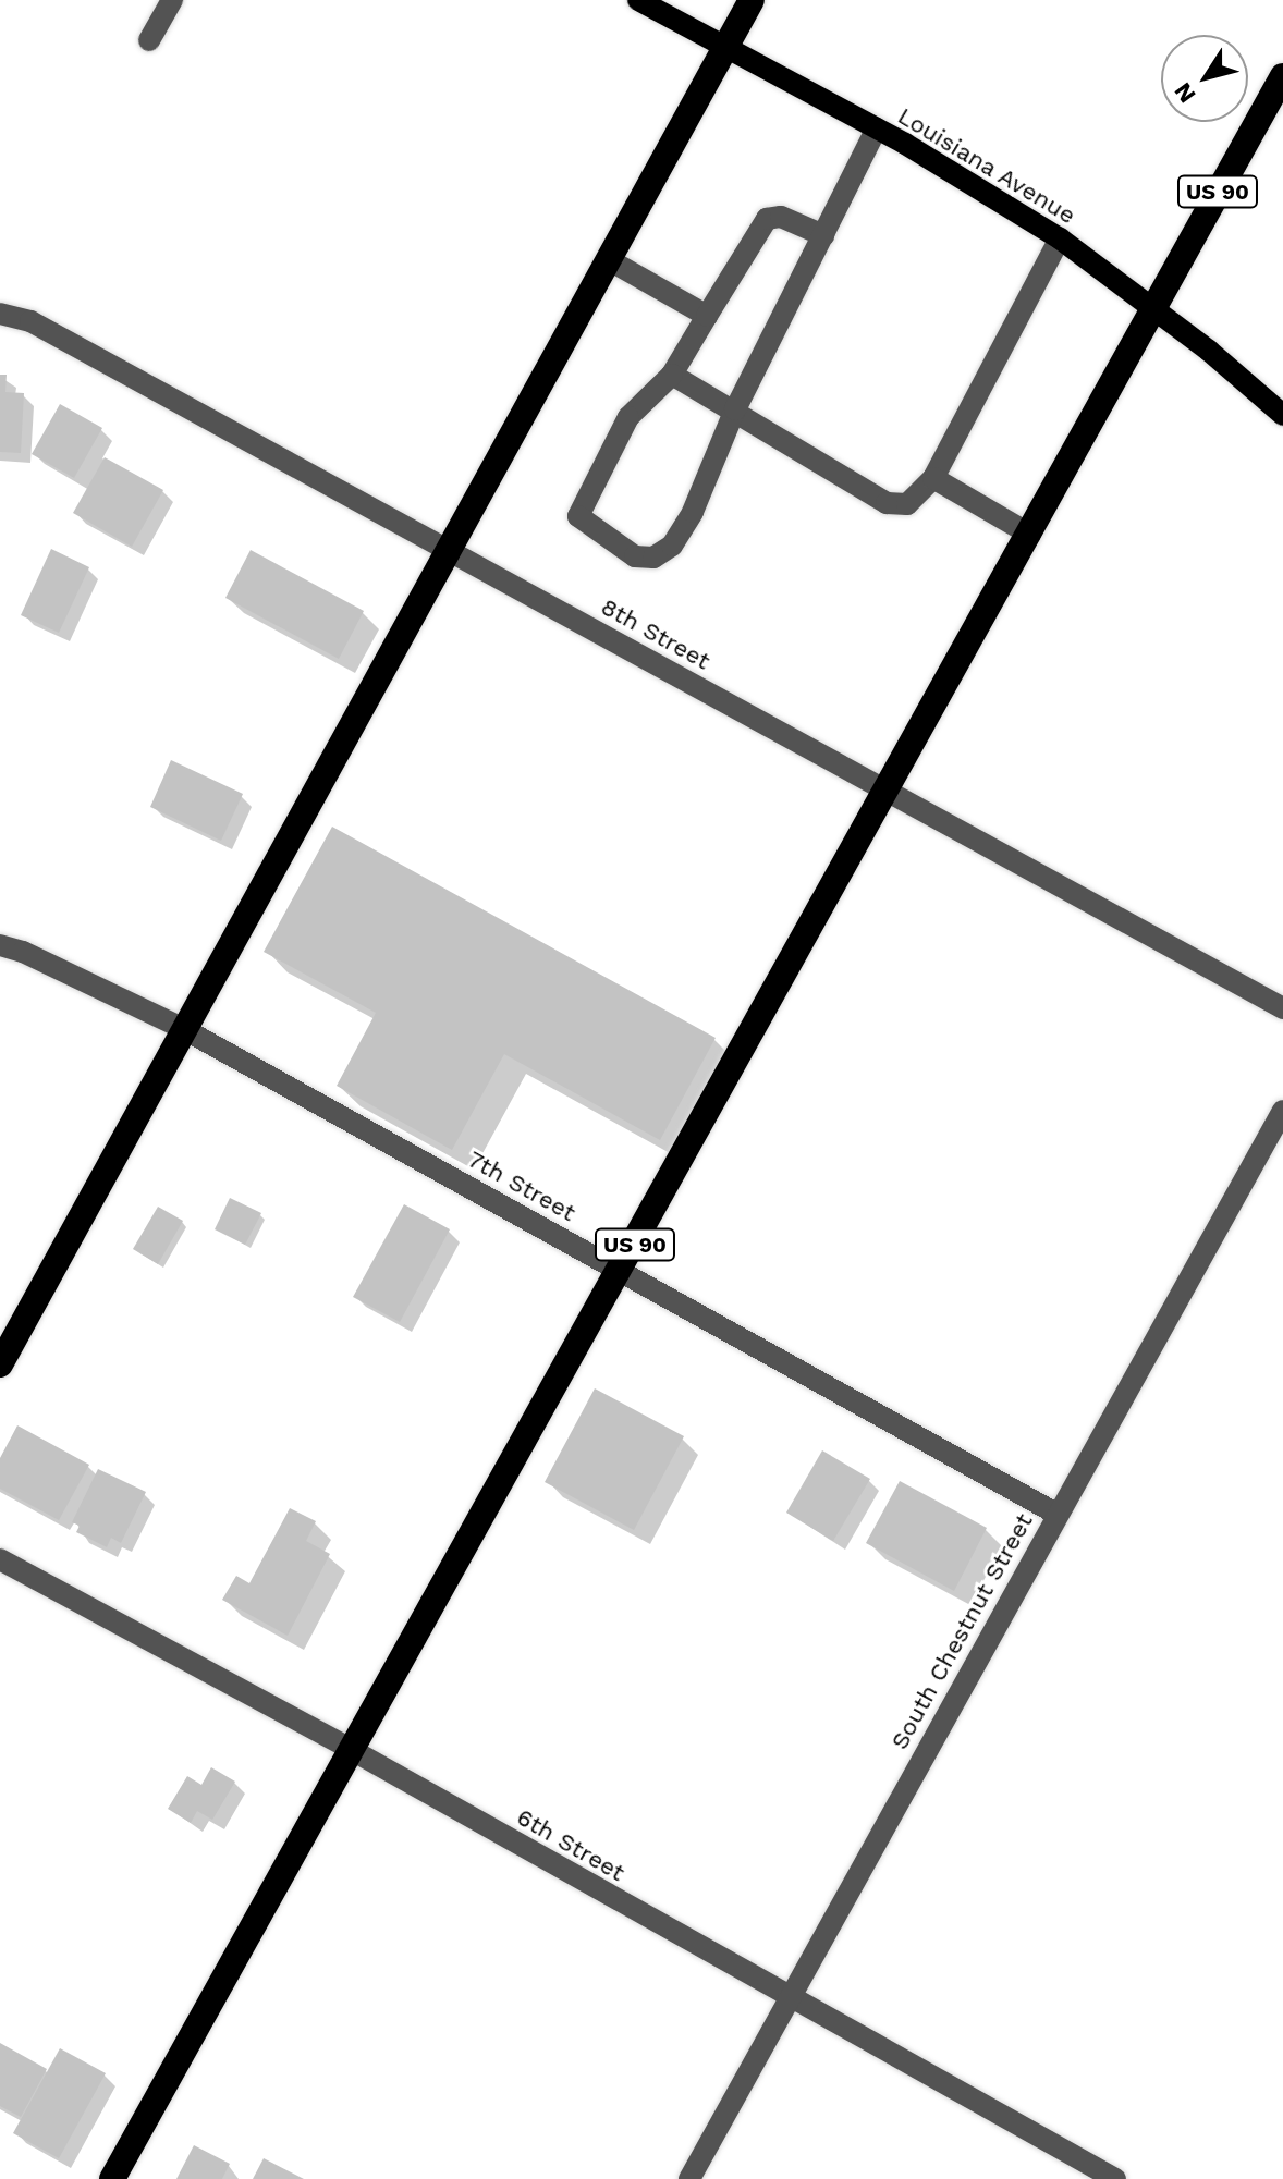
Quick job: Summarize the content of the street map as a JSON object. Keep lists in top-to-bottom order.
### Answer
{
  "streets": {
    "highway": ["US 90"],
    "main road": ["Louisiana Avenue"],
    "street": [
      "8th Street",
      "7th Street",
      "South Chestnut Street",
      "6th Street"
    ]
  },
  "crossings": [
    ["Louisiana Avenue", "US 90"],
    ["US 90", "8th Street"],
    ["US 90", "7th Street"],
    ["US 90", "6th Street"],
    ["7th Street", "South Chestnut Street"],
    ["South Chestnut Street", "6th Street"]
  ],
  "north": "bottom left"
}
